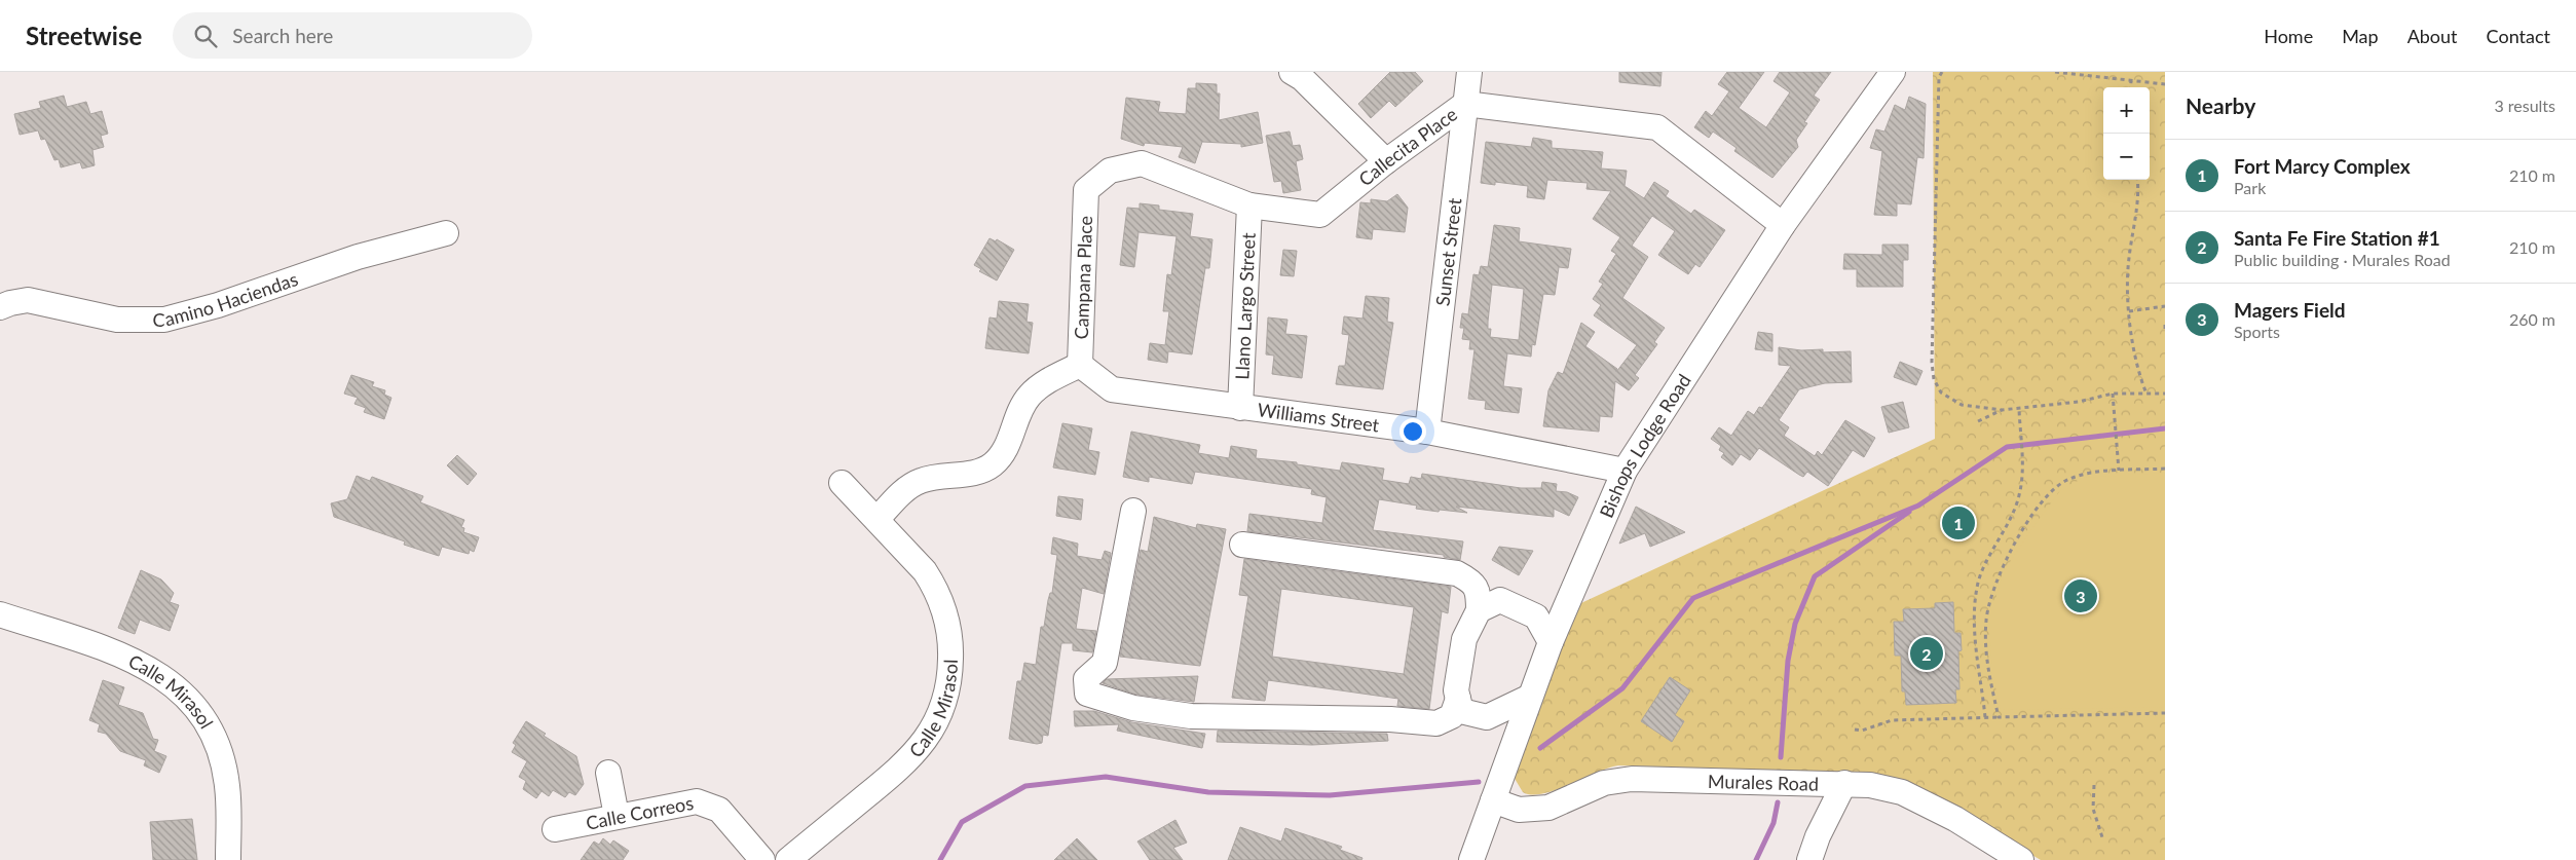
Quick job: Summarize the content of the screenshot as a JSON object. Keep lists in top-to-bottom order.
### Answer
{
  "streets": {
    "street": [
      "Callecita Place",
      "Sunset Street",
      "Campana Place",
      "Camino Haciendas",
      "Llano Largo Street",
      "Williams Street",
      "Bishops Lodge Road",
      "Calle Mirasol",
      "Murales Road",
      "Calle Correos"
    ]
  },
  "crossings": [
    ["Callecita Place", "Sunset Street"],
    ["Callecita Place", "Campana Place"],
    ["Callecita Place", "Llano Largo Street"],
    ["Callecita Place", "Bishops Lodge Road"],
    ["Sunset Street", "Williams Street"],
    ["Campana Place", "Williams Street"],
    ["Llano Largo Street", "Williams Street"],
    ["Williams Street", "Bishops Lodge Road"],
    ["Bishops Lodge Road", "Murales Road"]
  ],
  "page": {
    "header": "Streetwise",
    "search": "Search here",
    "nav": [
      "Home",
      "Map",
      "About",
      "Contact"
    ],
    "heading": ["Nearby", "3 results"],
    "map_buttons": ["+", "−"],
    "list": [
      {
        "mark": "1",
        "name": "Fort Marcy Complex",
        "note": "Park",
        "value": "210 m"
      },
      {
        "mark": "2",
        "name": "Santa Fe Fire Station #1",
        "note": "Public building · Murales Road",
        "value": "210 m"
      },
      {
        "mark": "3",
        "name": "Magers Field",
        "note": "Sports",
        "value": "260 m"
      }
    ],
    "pins": ["1", "3", "2"]
  }
}
